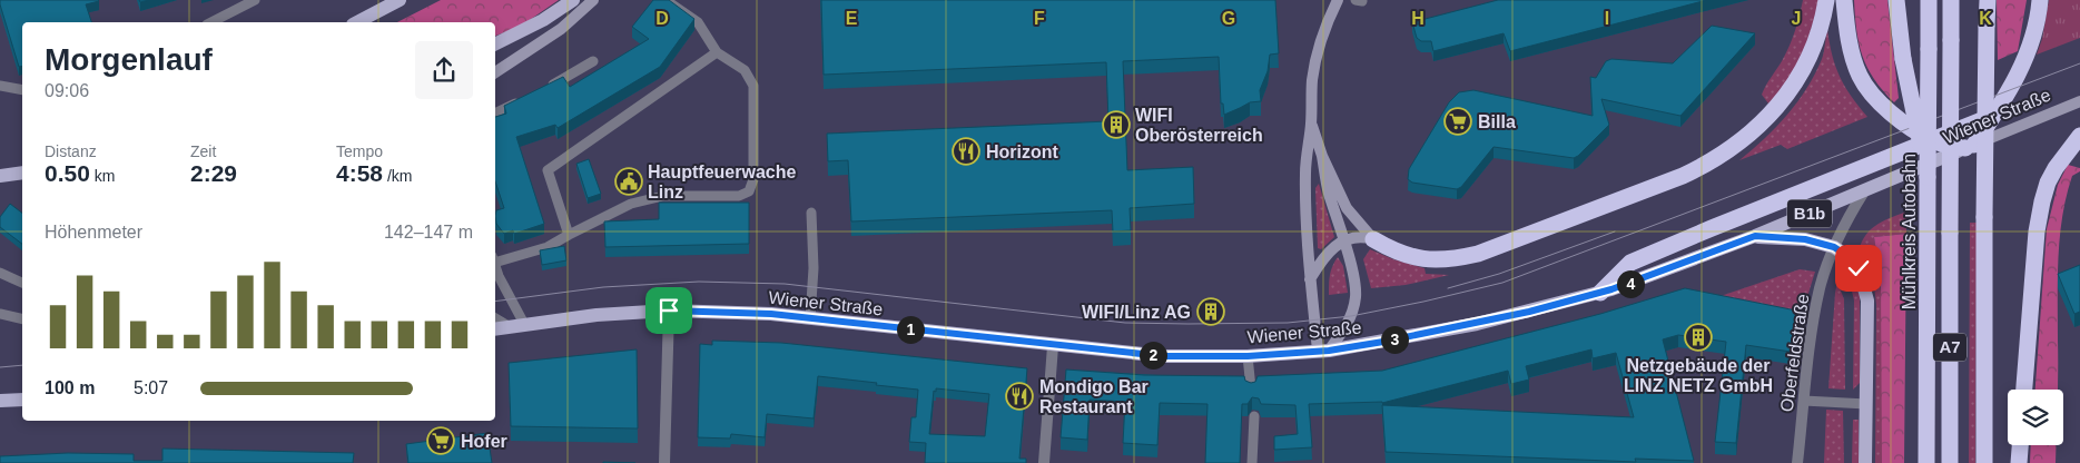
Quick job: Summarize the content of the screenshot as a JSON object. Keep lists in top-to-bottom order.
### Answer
{
  "streets": {
    "highway": ["Mühlkreis Autobahn", "A7"],
    "main road": ["Wiener Straße", "B1b"],
    "street": ["Oberfeldstraße"]
  },
  "crossings": [
    ["Wiener Straße", "Oberfeldstraße"]
  ],
  "places": {
    "supermarket": ["Billa", "Hofer"],
    "building": ["WIFI Oberösterreich", "WIFI/Linz AG", "Netzgebäude der LINZ NETZ GmbH"],
    "restaurant": ["Horizont", "Mondigo Bar Restaurant"],
    "public building": ["Hauptfeuerwache Linz"]
  },
  "page": {
    "heading": ["Morgenlauf", "09:06"],
    "stats": [
      ["Distanz", "0.50 km"],
      ["Zeit", "2:29"],
      ["Tempo", "4:58 /km"]
    ],
    "chart": ["Höhenmeter", "142–147 m"],
    "pins": [
      "4",
      "1",
      "3",
      "2"
    ],
    "list": [
      {
        "name": "100 m",
        "note": "5:07"
      }
    ]
  },
  "grid": {
    "columns": [
      "D",
      "E",
      "F",
      "G",
      "H",
      "I",
      "J",
      "K"
    ]
  }
}
